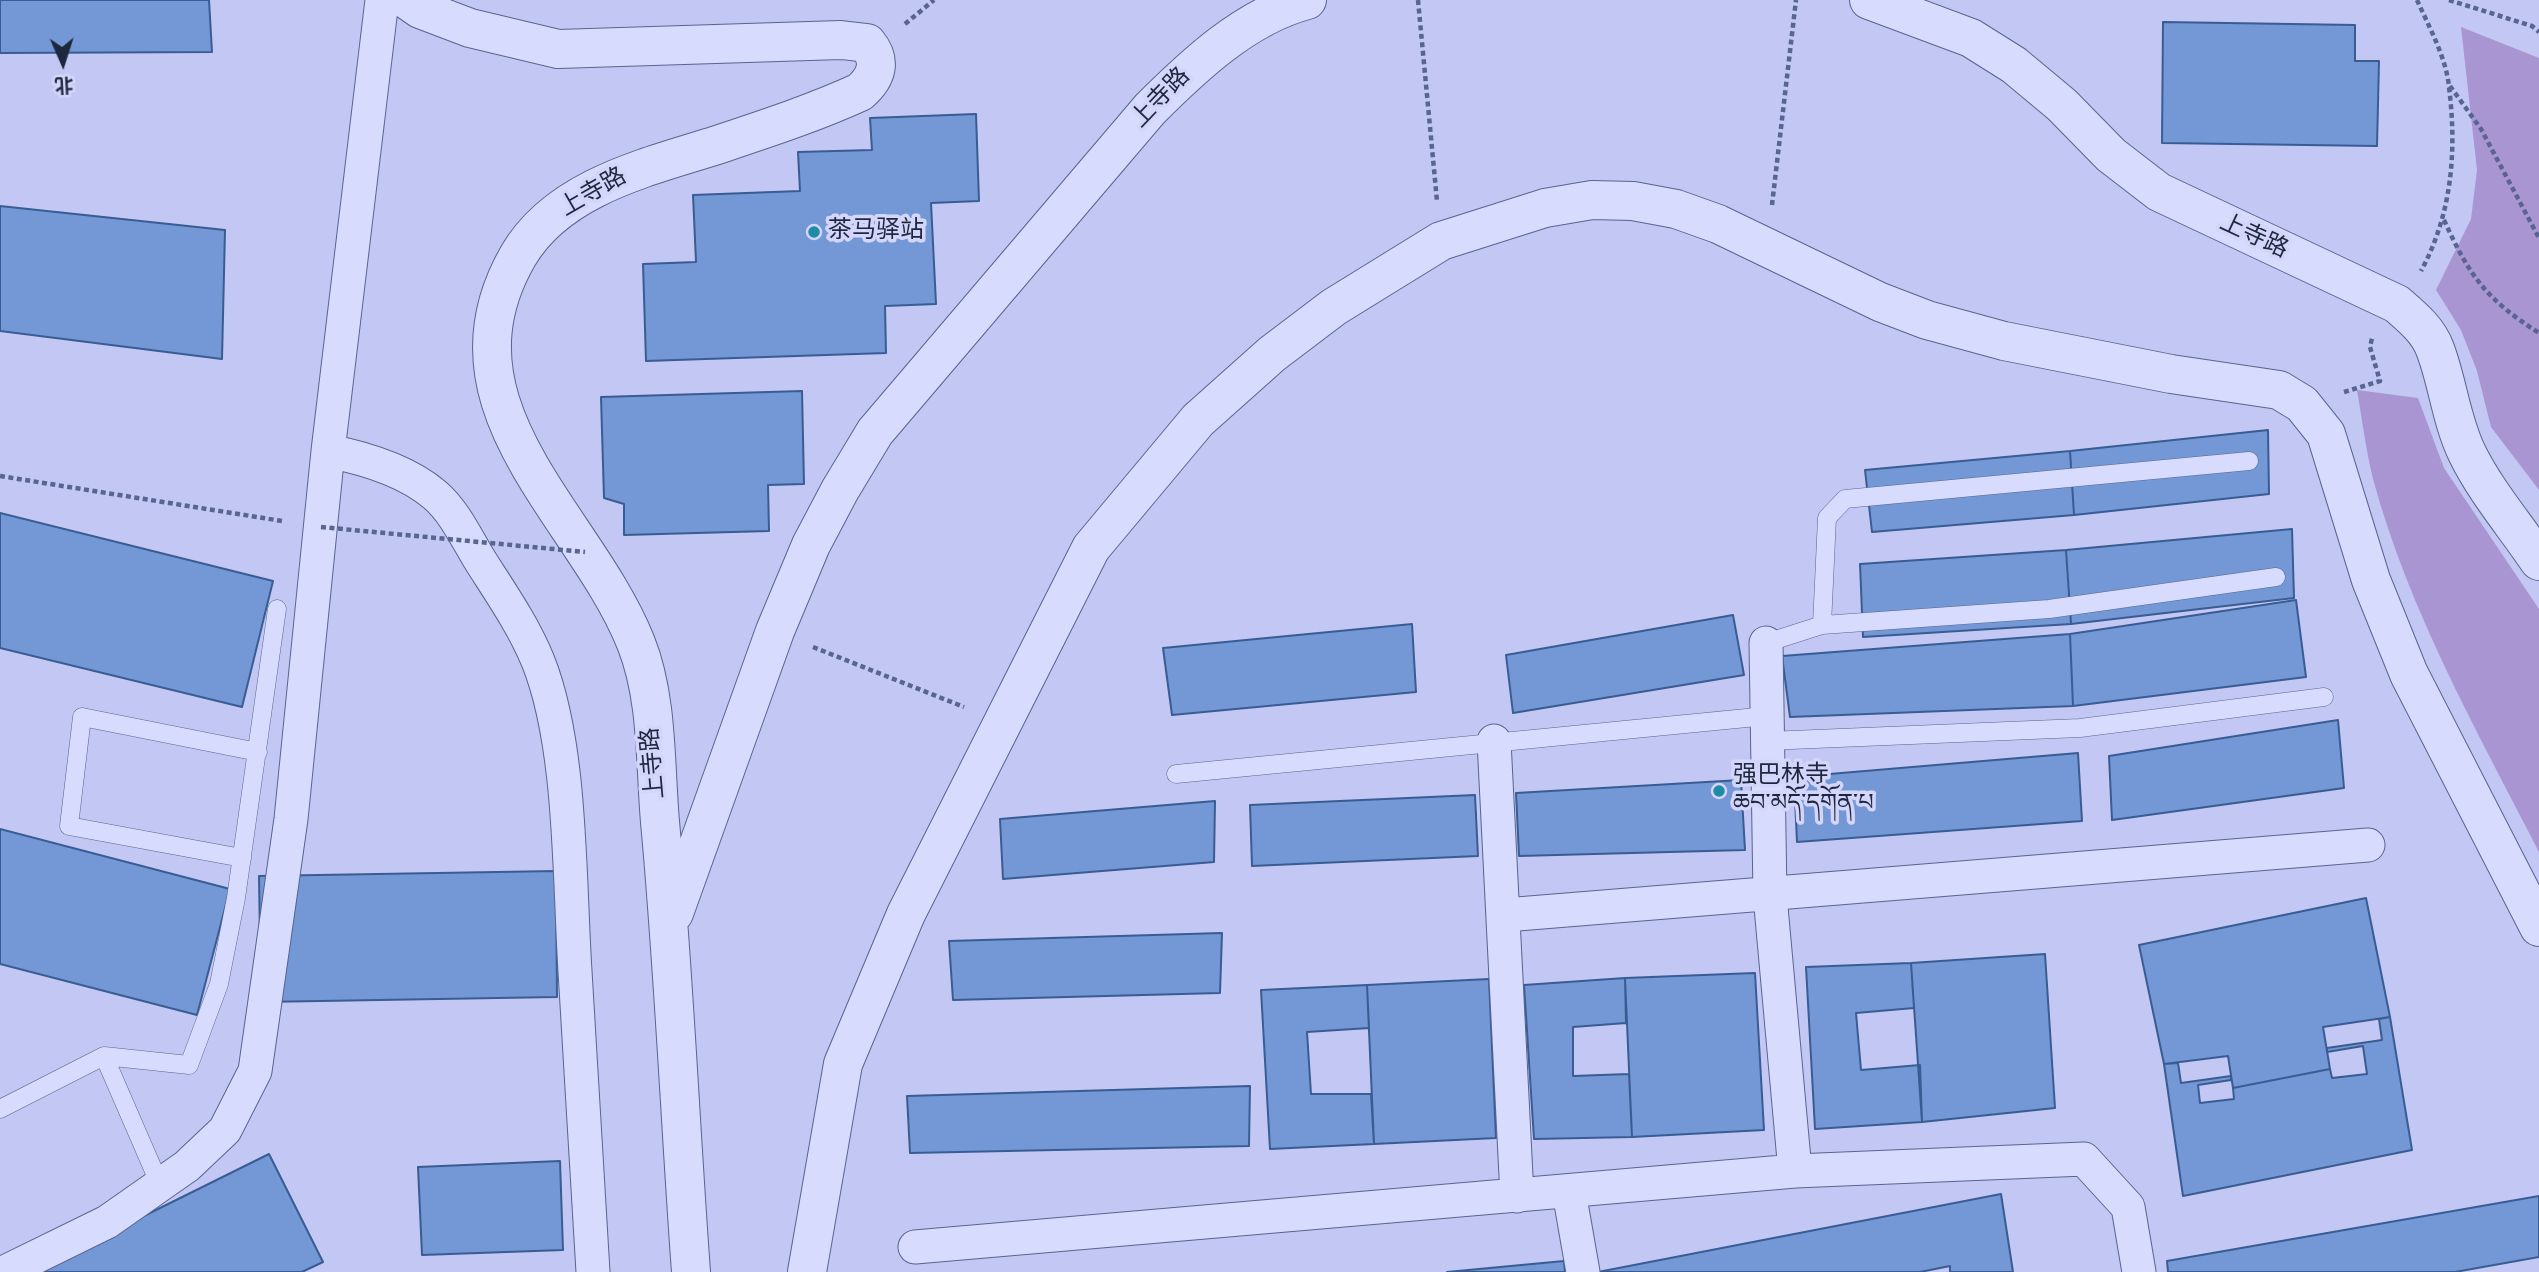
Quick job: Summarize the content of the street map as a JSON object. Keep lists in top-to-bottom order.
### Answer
{
  "streets": {
    "street": ["上寺路"]
  },
  "places": ["茶马驿站", "强巴林寺 ཆབ་མདོ་དགོན་པ"],
  "north": "bottom"
}
